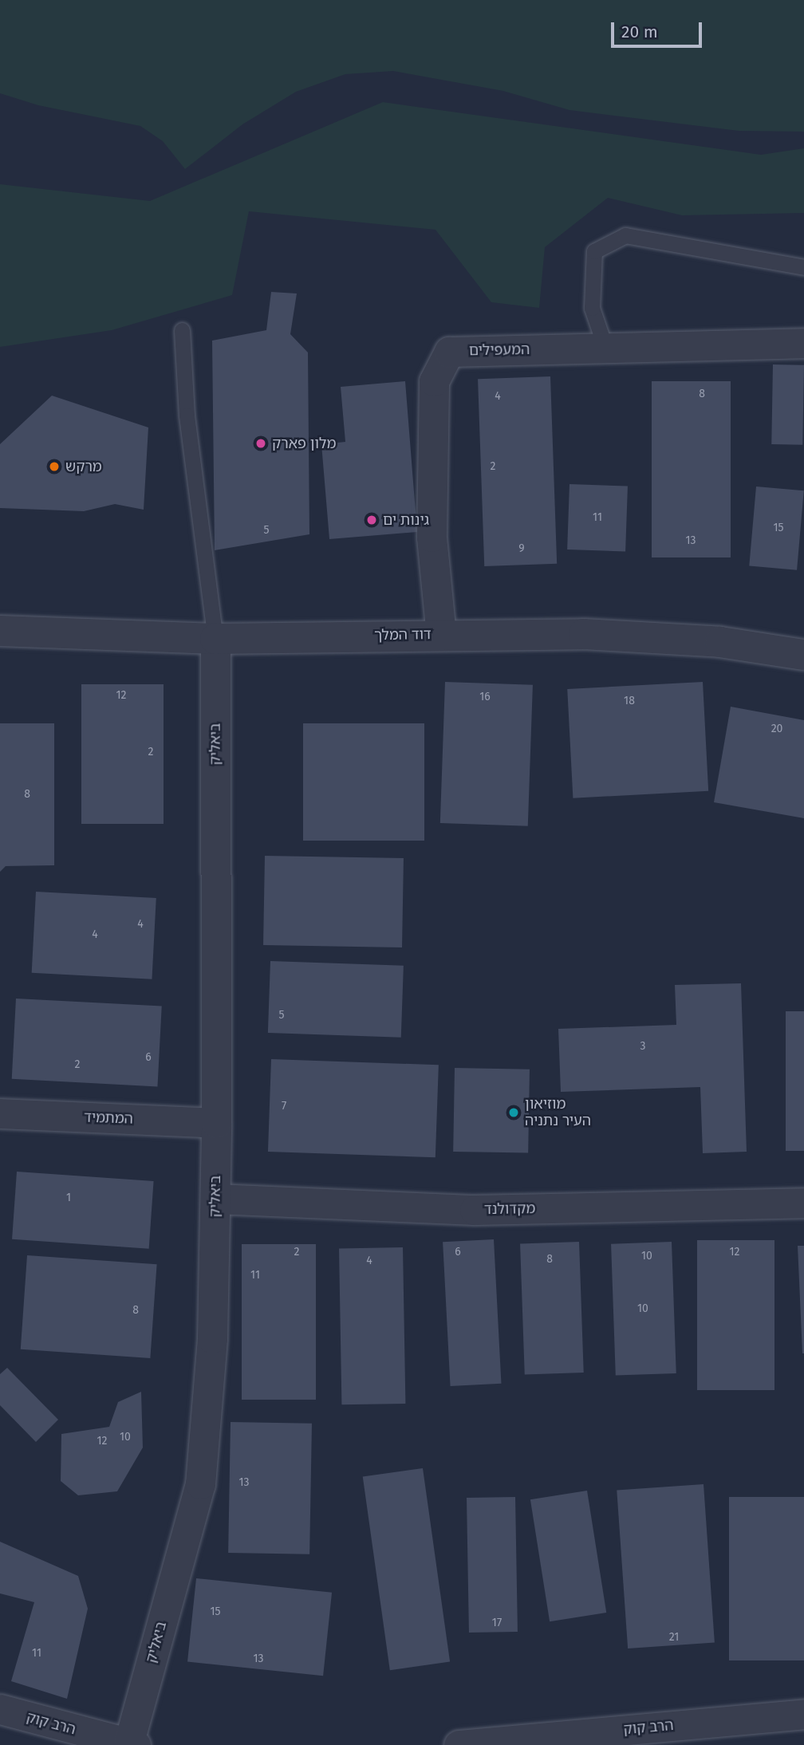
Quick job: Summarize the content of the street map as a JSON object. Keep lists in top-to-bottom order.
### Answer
{
  "streets": {
    "street": [
      "המעפילים",
      "דוד המלך",
      "ביאליק",
      "המתמיד",
      "מקדולנד",
      "הרב קוק"
    ]
  },
  "crossings": [
    ["המעפילים", "דוד המלך"],
    ["דוד המלך", "ביאליק"],
    ["ביאליק", "המתמיד"],
    ["ביאליק", "מקדולנד"],
    ["ביאליק", "הרב קוק"]
  ],
  "places": [
    "מלון פארק",
    "מרקש",
    "גינות ים",
    "מוזיאון העיר נתניה"
  ],
  "house_numbers": [
    "8",
    "4",
    "2",
    "11",
    "15",
    "5",
    "13",
    "9",
    "12",
    "16",
    "18",
    "20",
    "2",
    "8",
    "4",
    "4",
    "5",
    "3",
    "6",
    "2",
    "7",
    "1",
    "2",
    "6",
    "12",
    "10",
    "8",
    "4",
    "11",
    "10",
    "8",
    "10",
    "12",
    "13",
    "15",
    "17",
    "21",
    "11",
    "13"
  ],
  "scale_bar": "20 m"
}
